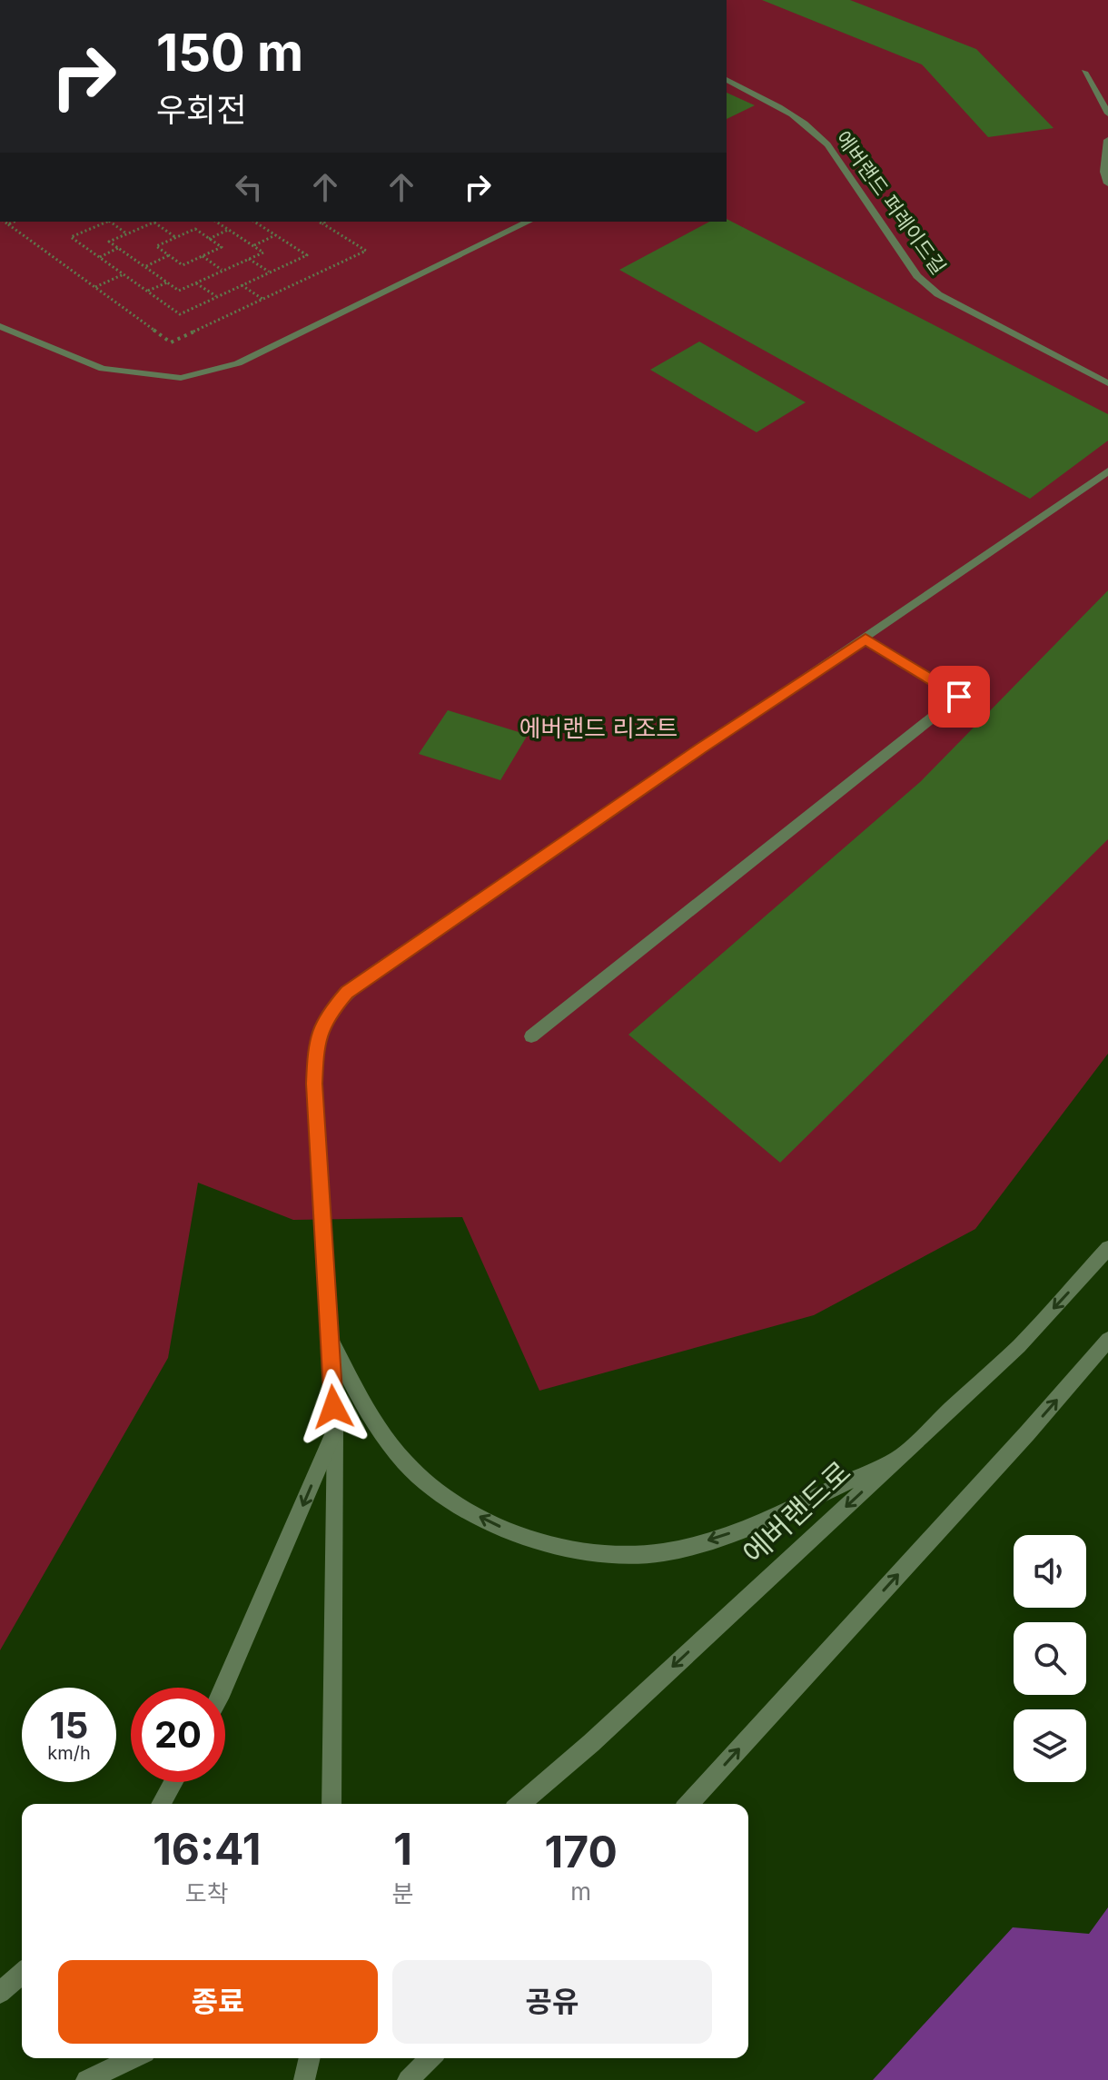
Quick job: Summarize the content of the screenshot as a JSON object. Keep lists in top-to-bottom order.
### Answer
{
  "streets": {
    "street": ["에버랜드 퍼레이드길", "에버랜드로"]
  },
  "parks": ["에버랜드 리조트"],
  "page": {
    "turn": ["150 m", "우회전"],
    "speed": "15 km/h",
    "limit": "20",
    "eta": [
      "16:41",
      "도착",
      "1",
      "분",
      "170",
      "m"
    ],
    "buttons": ["종료", "공유"]
  }
}
